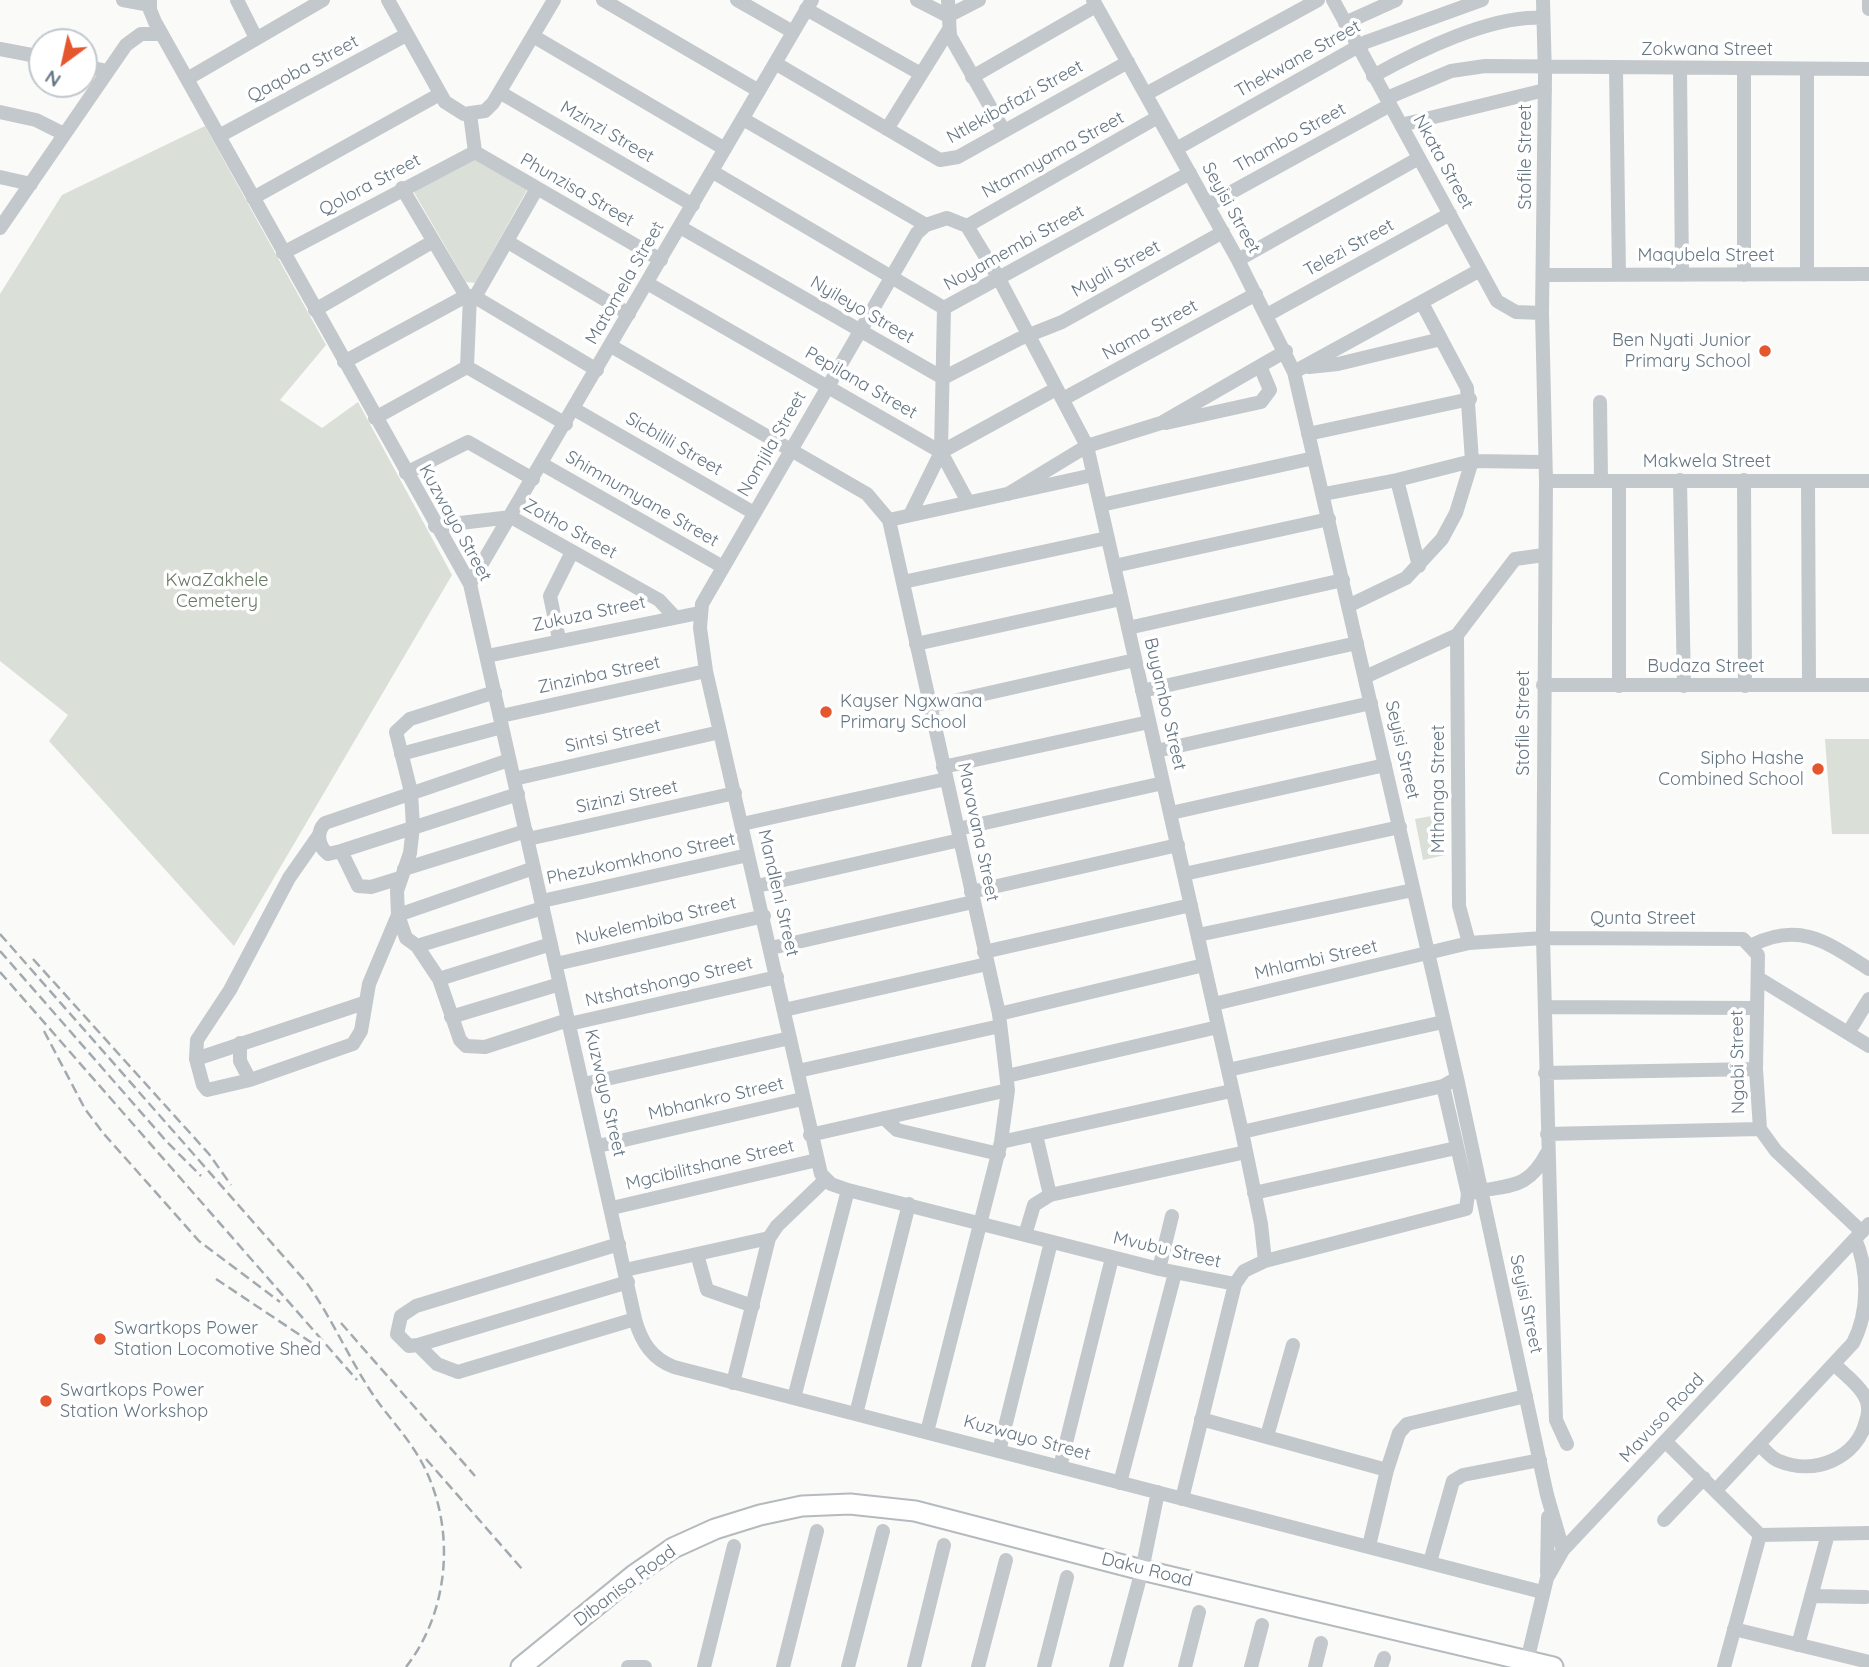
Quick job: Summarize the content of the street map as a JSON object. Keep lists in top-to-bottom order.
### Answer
{
  "streets": {
    "main road": ["Daku Road", "Dibanisa Road"],
    "street": [
      "Zokwana Street",
      "Thekwane Street",
      "Qaqoba Street",
      "Ntlekibafazi Street",
      "Mzinzi Street",
      "Thambo Street",
      "Ntamnyama Street",
      "Stofile Street",
      "Nkata Street",
      "Qolora Street",
      "Phunzisa Street",
      "Seyisi Street",
      "Noyamembi Street",
      "Telezi Street",
      "Maqubela Street",
      "Myali Street",
      "Matomela Street",
      "Nyileyo Street",
      "Nama Street",
      "Pepilana Street",
      "Sicbilili Street",
      "Nomjila Street",
      "Makwela Street",
      "Shimnumyane Street",
      "Kuzwayo Street",
      "Zotho Street",
      "Zukuza Street",
      "Budaza Street",
      "Zinzinba Street",
      "Buyambo Street",
      "Sintsi Street",
      "Mthanga Street",
      "Sizinzi Street",
      "Mavavana Street",
      "Phezukomkhono Street",
      "Mandleni Street",
      "Qunta Street",
      "Nukelembiba Street",
      "Mhlambi Street",
      "Ntshatshongo Street",
      "Ngabi Street",
      "Mbhankro Street",
      "Mgcibilitshane Street",
      "Mvubu Street",
      "Mavuso Road"
    ]
  },
  "crossings": [
    ["Zokwana Street", "Thambo Street"],
    ["Zokwana Street", "Stofile Street"],
    ["Zokwana Street", "Nkata Street"],
    ["Thekwane Street", "Nkata Street"],
    ["Thekwane Street", "Seyisi Street"],
    ["Qaqoba Street", "Kuzwayo Street"],
    ["Ntlekibafazi Street", "Seyisi Street"],
    ["Ntlekibafazi Street", "Matomela Street"],
    ["Mzinzi Street", "Matomela Street"],
    ["Thambo Street", "Nkata Street"],
    ["Thambo Street", "Seyisi Street"],
    ["Ntamnyama Street", "Seyisi Street"],
    ["Ntamnyama Street", "Buyambo Street"],
    ["Stofile Street", "Nkata Street"],
    ["Stofile Street", "Maqubela Street"],
    ["Stofile Street", "Makwela Street"],
    ["Stofile Street", "Budaza Street"],
    ["Stofile Street", "Qunta Street"],
    ["Nkata Street", "Telezi Street"],
    ["Qolora Street", "Phunzisa Street"],
    ["Qolora Street", "Kuzwayo Street"],
    ["Phunzisa Street", "Matomela Street"],
    ["Seyisi Street", "Noyamembi Street"],
    ["Seyisi Street", "Telezi Street"],
    ["Seyisi Street", "Myali Street"],
    ["Seyisi Street", "Nama Street"],
    ["Seyisi Street", "Mhlambi Street"],
    ["Seyisi Street", "Mvubu Street"],
    ["Seyisi Street", "Mavuso Road"],
    ["Noyamembi Street", "Matomela Street"],
    ["Noyamembi Street", "Nomjila Street"],
    ["Noyamembi Street", "Buyambo Street"],
    ["Myali Street", "Buyambo Street"],
    ["Matomela Street", "Nyileyo Street"],
    ["Matomela Street", "Pepilana Street"],
    ["Matomela Street", "Sicbilili Street"],
    ["Matomela Street", "Shimnumyane Street"],
    ["Matomela Street", "Kuzwayo Street"],
    ["Matomela Street", "Zotho Street"],
    ["Matomela Street", "Mavavana Street"],
    ["Nyileyo Street", "Nomjila Street"],
    ["Nama Street", "Buyambo Street"],
    ["Pepilana Street", "Nomjila Street"],
    ["Sicbilili Street", "Nomjila Street"],
    ["Nomjila Street", "Shimnumyane Street"],
    ["Nomjila Street", "Zukuza Street"],
    ["Nomjila Street", "Mavavana Street"],
    ["Nomjila Street", "Mandleni Street"],
    ["Kuzwayo Street", "Zotho Street"],
    ["Kuzwayo Street", "Zukuza Street"],
    ["Kuzwayo Street", "Zinzinba Street"],
    ["Kuzwayo Street", "Sintsi Street"],
    ["Kuzwayo Street", "Sizinzi Street"],
    ["Kuzwayo Street", "Mavavana Street"],
    ["Kuzwayo Street", "Phezukomkhono Street"],
    ["Kuzwayo Street", "Nukelembiba Street"],
    ["Kuzwayo Street", "Ntshatshongo Street"],
    ["Kuzwayo Street", "Mbhankro Street"],
    ["Kuzwayo Street", "Mgcibilitshane Street"],
    ["Kuzwayo Street", "Mavuso Road"],
    ["Zotho Street", "Zukuza Street"],
    ["Zukuza Street", "Mandleni Street"],
    ["Zinzinba Street", "Mandleni Street"],
    ["Buyambo Street", "Mhlambi Street"],
    ["Buyambo Street", "Mvubu Street"],
    ["Sintsi Street", "Mandleni Street"],
    ["Mthanga Street", "Qunta Street"],
    ["Mthanga Street", "Mhlambi Street"],
    ["Sizinzi Street", "Mandleni Street"],
    ["Mavavana Street", "Mvubu Street"],
    ["Phezukomkhono Street", "Mandleni Street"],
    ["Phezukomkhono Street", "Ntshatshongo Street"],
    ["Mandleni Street", "Nukelembiba Street"],
    ["Mandleni Street", "Ntshatshongo Street"],
    ["Mandleni Street", "Mbhankro Street"],
    ["Mandleni Street", "Mgcibilitshane Street"],
    ["Mandleni Street", "Mvubu Street"],
    ["Qunta Street", "Mhlambi Street"],
    ["Qunta Street", "Ngabi Street"],
    ["Ngabi Street", "Mavuso Road"],
    ["Mavuso Road", "Daku Road"],
    ["Daku Road", "Dibanisa Road"]
  ],
  "parks": ["KwaZakhele Cemetery"],
  "places": [
    "Ben Nyati Junior Primary School",
    "Kayser Ngxwana Primary School",
    "Sipho Hashe Combined School",
    "Swartkops Power Station Locomotive Shed",
    "Swartkops Power Station Workshop"
  ],
  "north": "bottom left"
}
